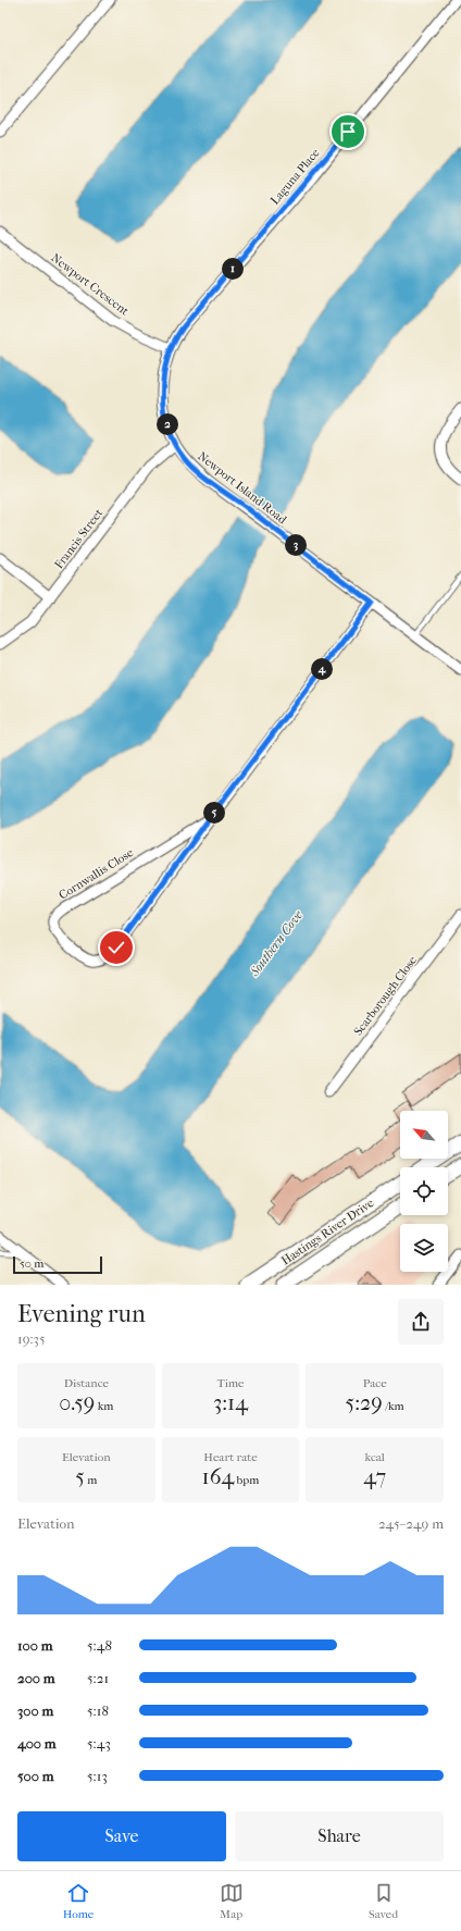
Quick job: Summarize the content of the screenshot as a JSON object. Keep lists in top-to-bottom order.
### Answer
{
  "streets": {
    "main road": ["Hastings River Drive"],
    "street": [
      "Laguna Place",
      "Newport Crescent",
      "Newport Island Road",
      "Francis Street",
      "Cornwallis Close",
      "Scarborough Close"
    ]
  },
  "crossings": [
    ["Laguna Place", "Newport Crescent"],
    ["Laguna Place", "Newport Island Road"],
    ["Newport Crescent", "Newport Island Road"],
    ["Newport Island Road", "Francis Street"],
    ["Newport Island Road", "Cornwallis Close"]
  ],
  "water": ["Southern Cove"],
  "scale_bar": "50 m",
  "north": "top left",
  "page": {
    "pins": [
      "1",
      "2",
      "3",
      "4",
      "5"
    ],
    "scale": "50 m",
    "heading": ["Evening run", "19:35"],
    "stats": [
      ["Distance", "0.59 km"],
      ["Time", "3:14"],
      ["Pace", "5:29 /km"],
      ["Elevation", "5 m"],
      ["Heart rate", "164 bpm"],
      ["kcal", "47"]
    ],
    "chart": ["Elevation", "245–249 m"],
    "list": [
      {
        "name": "100 m",
        "note": "5:48"
      },
      {
        "name": "200 m",
        "note": "5:21"
      },
      {
        "name": "300 m",
        "note": "5:18"
      },
      {
        "name": "400 m",
        "note": "5:43"
      },
      {
        "name": "500 m",
        "note": "5:13"
      }
    ],
    "buttons": ["Save", "Share"],
    "tabs": ["Home", "Map", "Saved"]
  }
}
